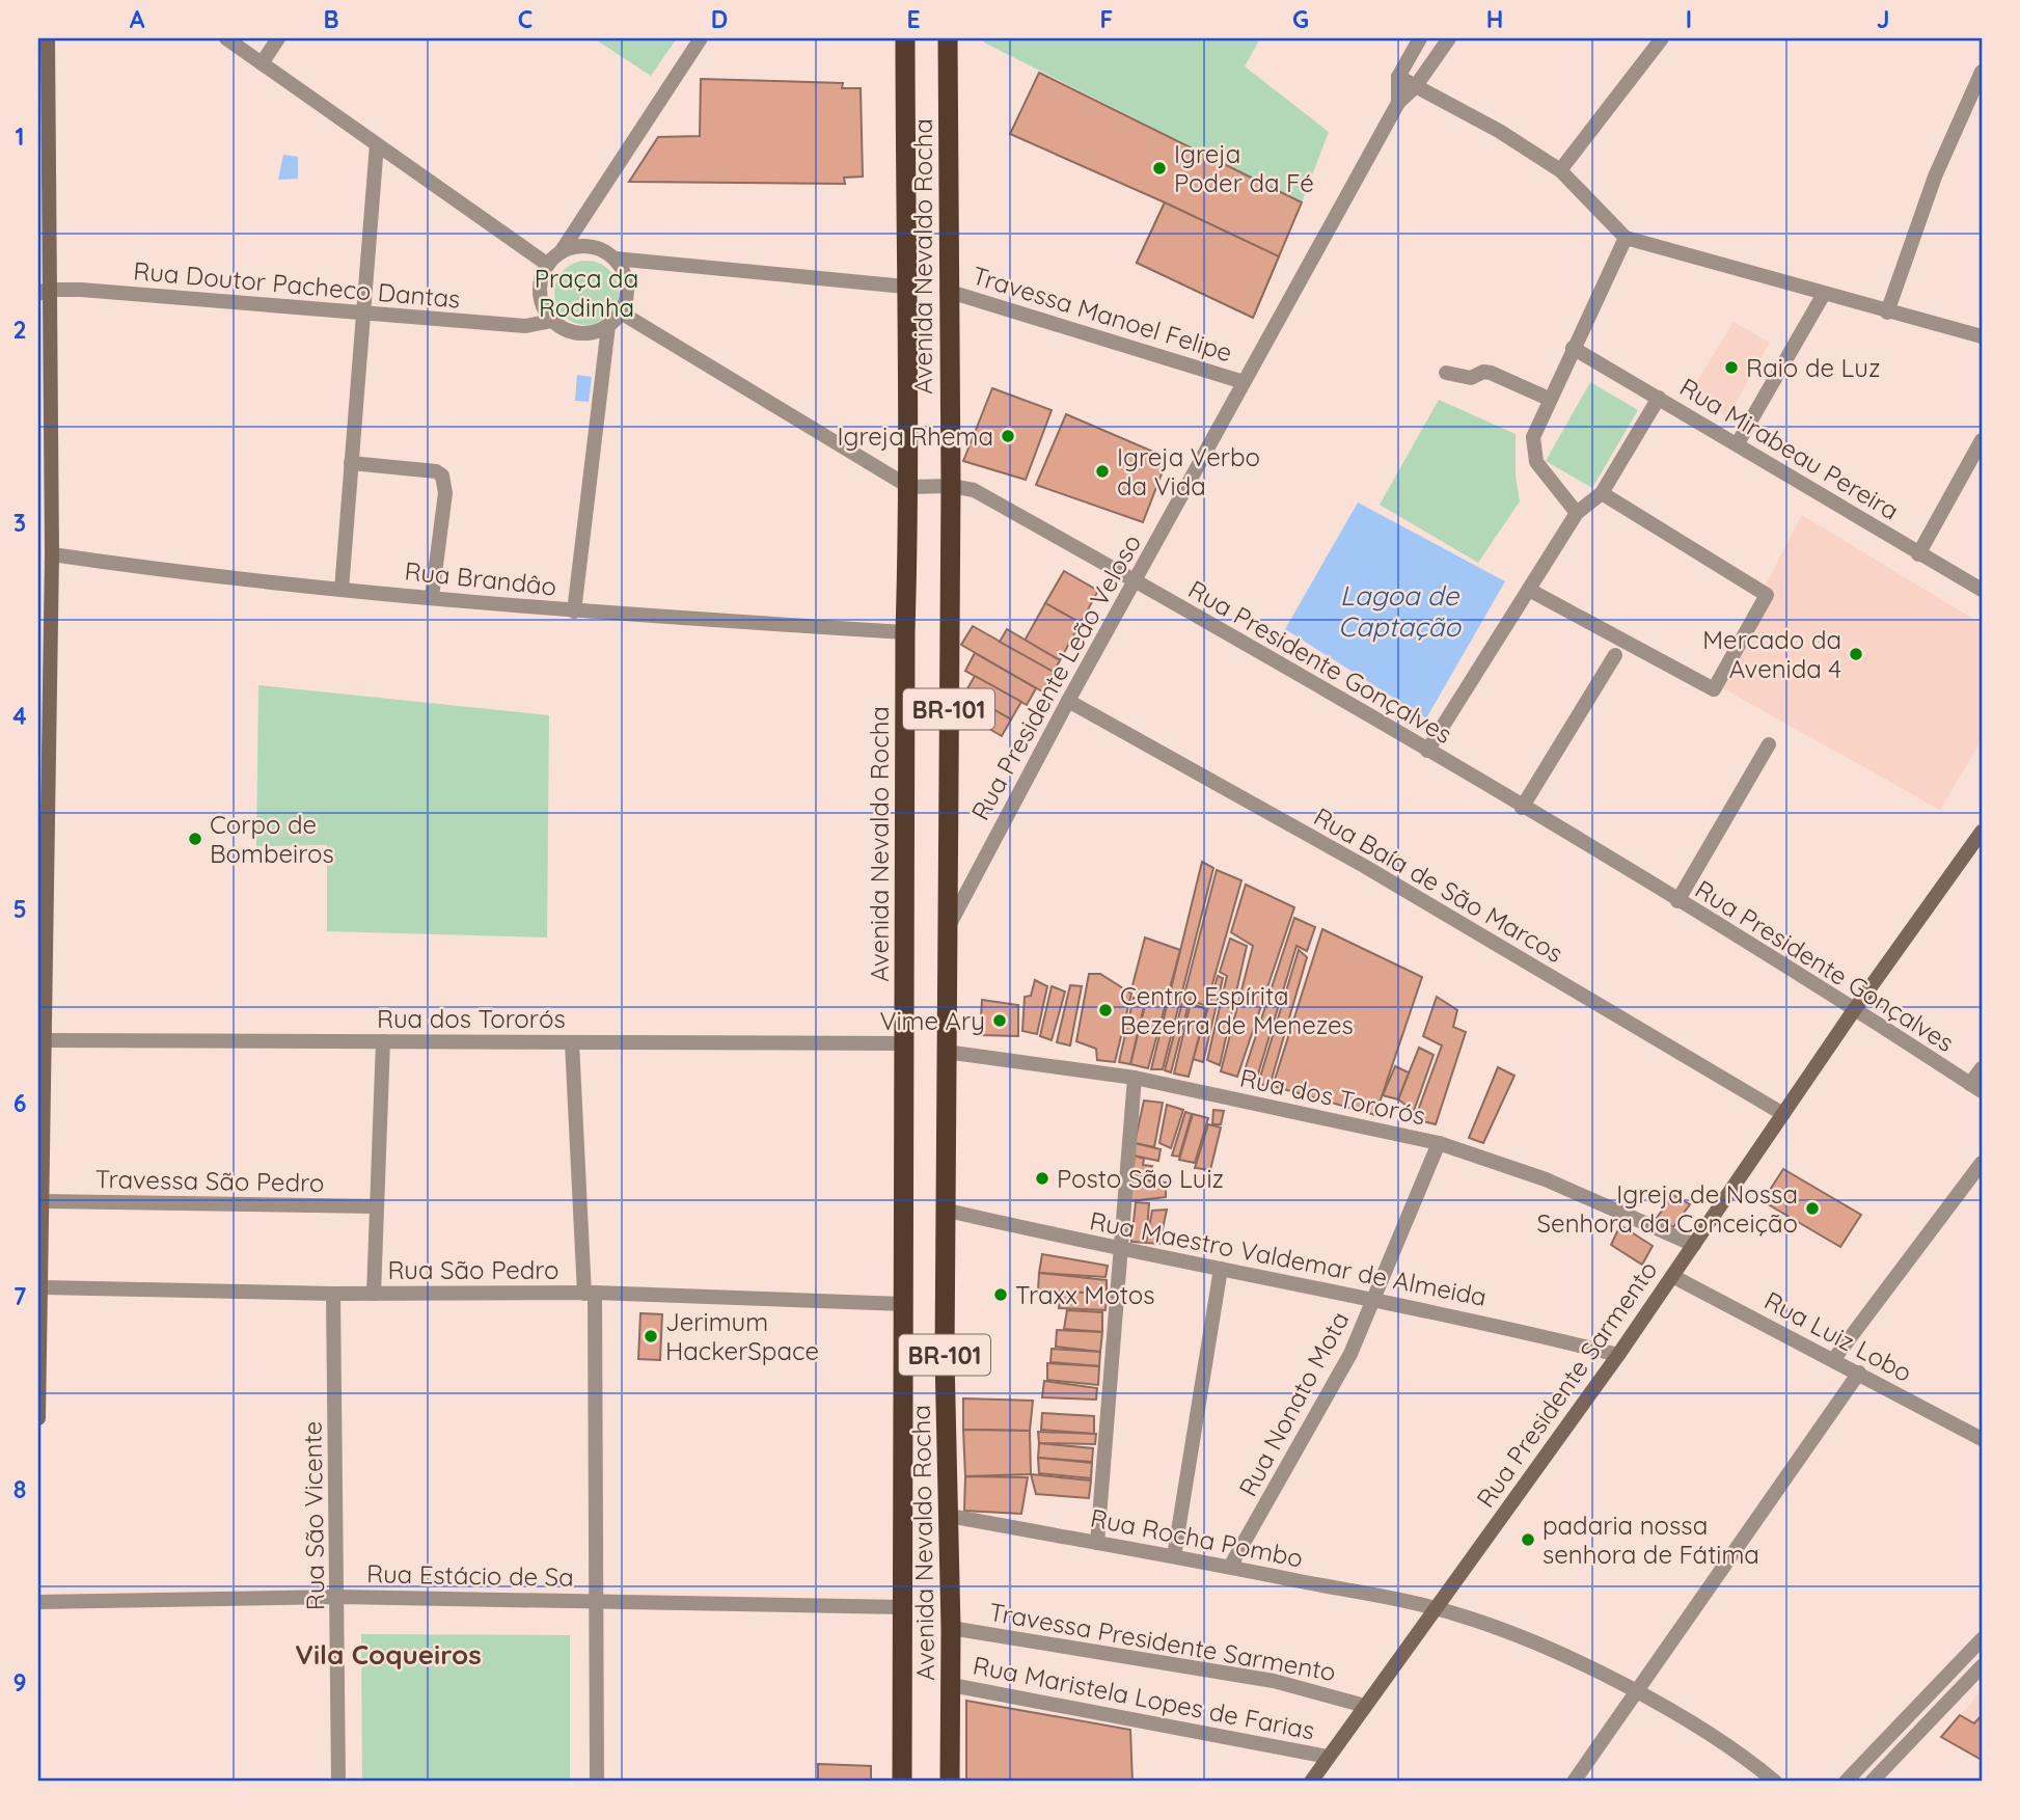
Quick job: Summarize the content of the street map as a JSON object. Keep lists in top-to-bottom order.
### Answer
{
  "streets": {
    "highway": ["Avenida Nevaldo Rocha", "BR-101"],
    "main road": ["Rua Presidente Sarmento"],
    "street": [
      "Rua Doutor Pacheco Dantas",
      "Travessa Manoel Felipe",
      "Rua Mirabeau Pereira",
      "Rua Brandâo",
      "Rua Presidente Gonçalves",
      "Rua Presidente Leão Veloso",
      "Rua Baía de São Marcos",
      "Rua dos Tororós",
      "Travessa São Pedro",
      "Rua Maestro Valdemar de Almeida",
      "Rua São Pedro",
      "Rua Luiz Lobo",
      "Rua Nonato Mota",
      "Rua São Vicente",
      "Rua Rocha Pombo",
      "Rua Estácio de Sa",
      "Travessa Presidente Sarmento",
      "Rua Maristela Lopes de Farias"
    ]
  },
  "crossings": [
    ["Avenida Nevaldo Rocha", "Travessa Manoel Felipe"],
    ["Avenida Nevaldo Rocha", "Rua Brandâo"],
    ["Avenida Nevaldo Rocha", "Rua Presidente Gonçalves"],
    ["Avenida Nevaldo Rocha", "Rua Presidente Leão Veloso"],
    ["Avenida Nevaldo Rocha", "Rua dos Tororós"],
    ["Avenida Nevaldo Rocha", "Rua Maestro Valdemar de Almeida"],
    ["Avenida Nevaldo Rocha", "Rua São Pedro"],
    ["Avenida Nevaldo Rocha", "Rua Rocha Pombo"],
    ["Avenida Nevaldo Rocha", "Rua Estácio de Sa"],
    ["Avenida Nevaldo Rocha", "Travessa Presidente Sarmento"],
    ["Avenida Nevaldo Rocha", "Rua Maristela Lopes de Farias"],
    ["Travessa Manoel Felipe", "Rua Presidente Leão Veloso"],
    ["Rua Presidente Gonçalves", "Rua Presidente Leão Veloso"],
    ["Rua Presidente Gonçalves", "Rua Presidente Sarmento"],
    ["Rua Presidente Leão Veloso", "Rua Baía de São Marcos"],
    ["Rua Baía de São Marcos", "Rua Presidente Sarmento"],
    ["Rua dos Tororós", "Rua Presidente Sarmento"],
    ["Rua dos Tororós", "Rua Nonato Mota"],
    ["Rua Maestro Valdemar de Almeida", "Rua Presidente Sarmento"],
    ["Rua Maestro Valdemar de Almeida", "Rua Nonato Mota"],
    ["Rua São Pedro", "Rua São Vicente"],
    ["Rua Luiz Lobo", "Rua Presidente Sarmento"],
    ["Rua Presidente Sarmento", "Rua Rocha Pombo"],
    ["Rua Presidente Sarmento", "Travessa Presidente Sarmento"],
    ["Rua Presidente Sarmento", "Rua Maristela Lopes de Farias"],
    ["Rua Nonato Mota", "Rua Rocha Pombo"],
    ["Rua São Vicente", "Rua Estácio de Sa"]
  ],
  "districts": ["Vila Coqueiros"],
  "water": ["Lagoa de Captação"],
  "parks": ["Praça da Rodinha"],
  "places": [
    "Igreja Poder da Fé",
    "Raio de Luz",
    "Igreja Rhema",
    "Igreja Verbo da Vida",
    "Mercado da Avenida 4",
    "Corpo de Bombeiros",
    "Centro Espírita Bezerra de Menezes",
    "Vime Ary",
    "Posto São Luiz",
    "Igreja de Nossa Senhora da Conceição",
    "Traxx Motos",
    "Jerimum HackerSpace",
    "padaria nossa senhora de Fátima"
  ],
  "grid": {
    "columns": [
      "A",
      "B",
      "C",
      "D",
      "E",
      "F",
      "G",
      "H",
      "I",
      "J"
    ],
    "rows": [
      "1",
      "2",
      "3",
      "4",
      "5",
      "6",
      "7",
      "8",
      "9"
    ]
  }
}
